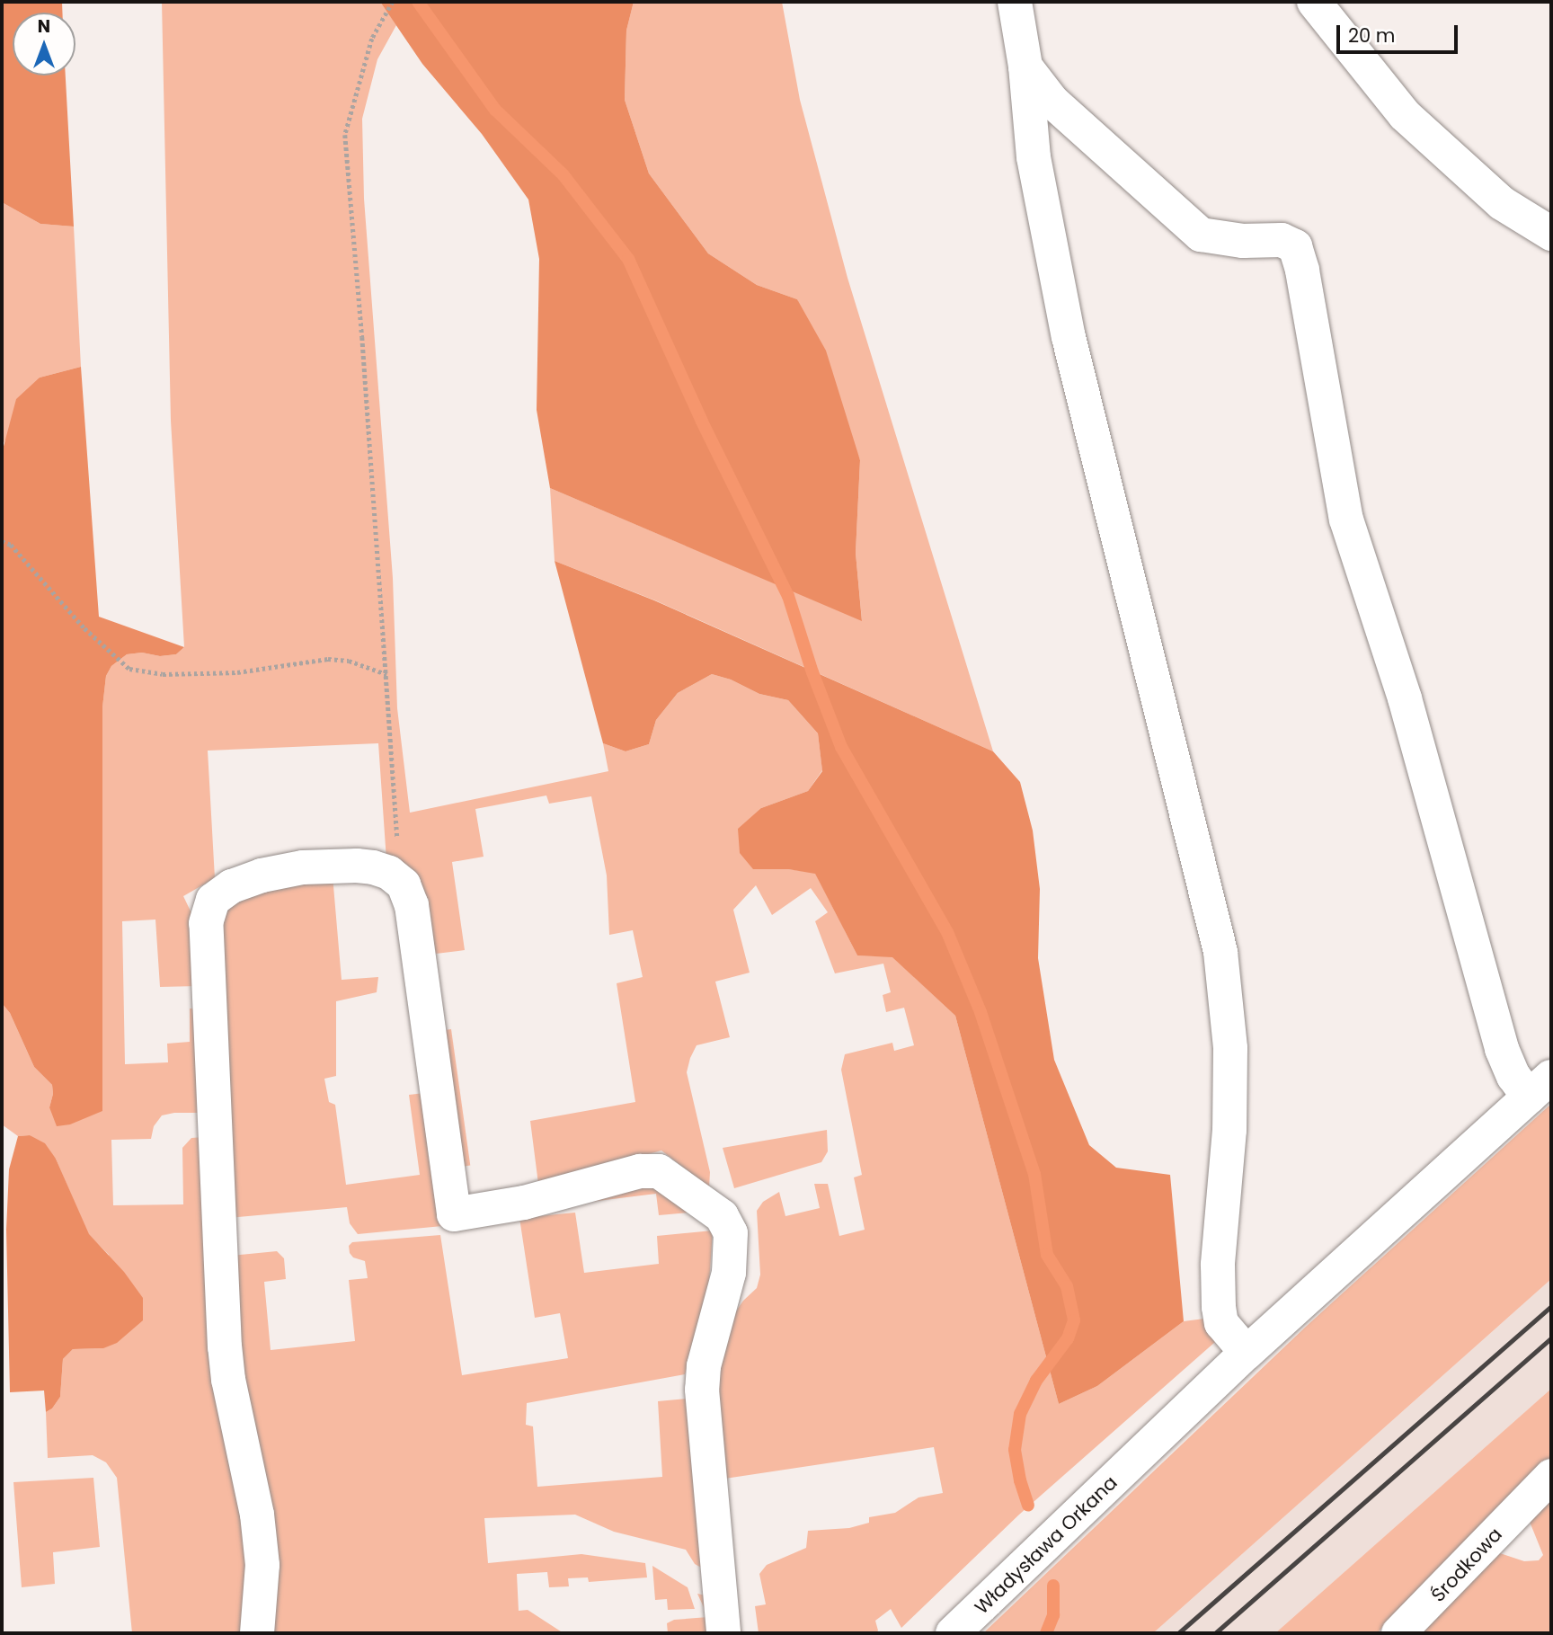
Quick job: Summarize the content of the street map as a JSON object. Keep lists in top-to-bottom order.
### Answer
{
  "streets": {
    "street": ["Władysława Orkana", "Środkowa"]
  },
  "scale_bar": "20 m",
  "north": "top"
}
